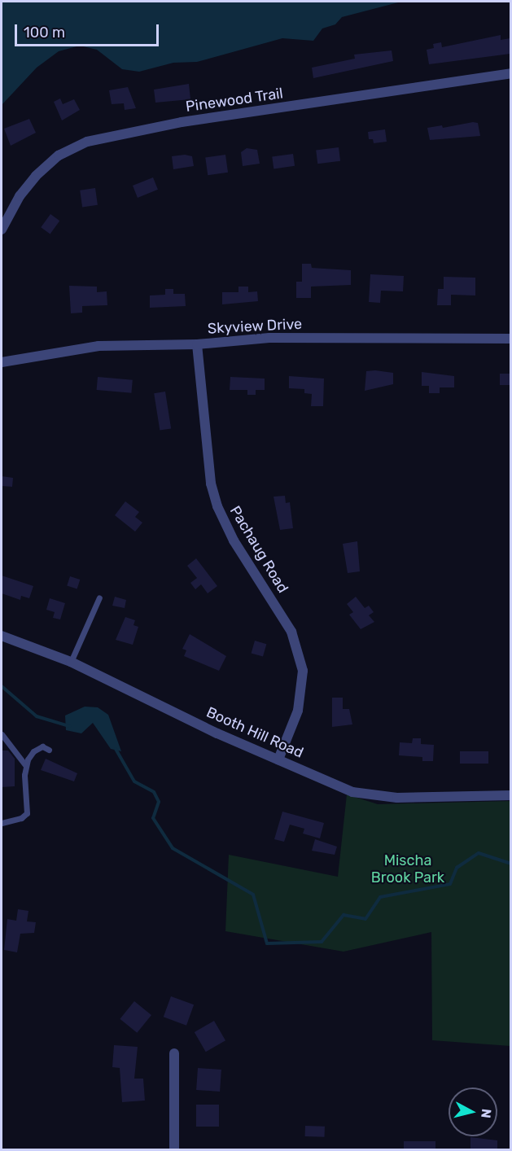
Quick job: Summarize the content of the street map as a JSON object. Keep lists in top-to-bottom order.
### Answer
{
  "streets": {
    "street": [
      "Pinewood Trail",
      "Skyview Drive",
      "Pachaug Road",
      "Booth Hill Road"
    ]
  },
  "crossings": [
    ["Skyview Drive", "Pachaug Road"],
    ["Pachaug Road", "Booth Hill Road"]
  ],
  "parks": ["Mischa Brook Park"],
  "scale_bar": "100 m",
  "north": "right"
}
